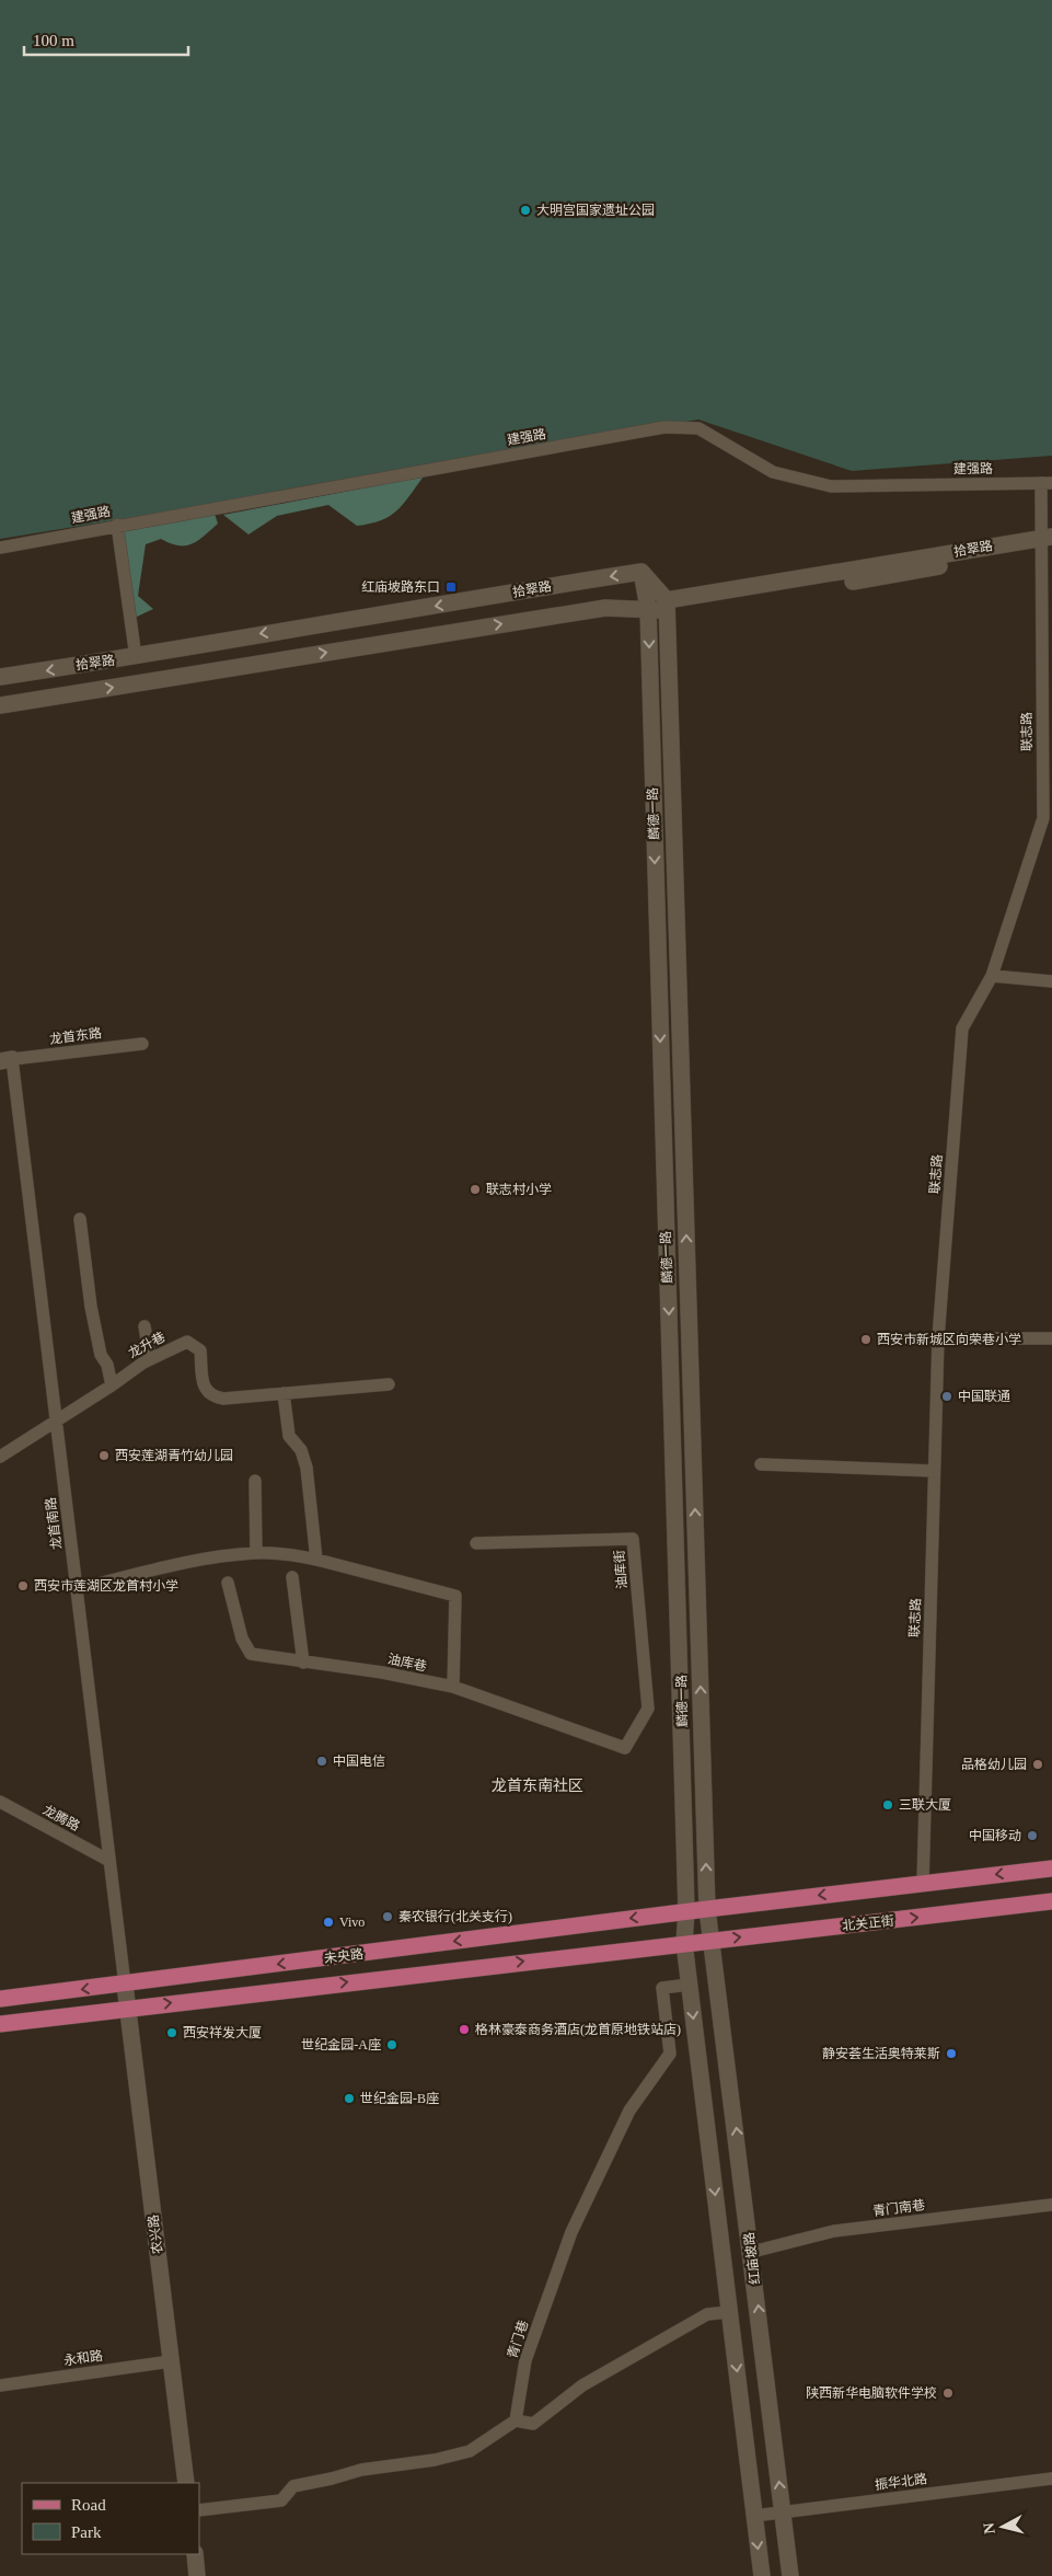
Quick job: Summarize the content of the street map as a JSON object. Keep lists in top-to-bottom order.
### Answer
{
  "streets": {
    "main road": [
      "拾翠路",
      "麟德一路",
      "北关正街",
      "未央路",
      "农兴路",
      "红庙坡路"
    ],
    "street": [
      "建强路",
      "联志路",
      "龙首东路",
      "龙升巷",
      "龙首南路",
      "油库街",
      "油库巷",
      "龙腾路",
      "青门南巷",
      "青门巷",
      "永和路",
      "振华北路"
    ]
  },
  "crossings": [
    ["建强路", "联志路"],
    ["拾翠路", "联志路"],
    ["拾翠路", "麟德一路"],
    ["麟德一路", "北关正街"],
    ["麟德一路", "未央路"],
    ["麟德一路", "红庙坡路"],
    ["龙首东路", "龙首南路"],
    ["龙升巷", "龙首南路"],
    ["龙首南路", "龙腾路"],
    ["龙首南路", "未央路"],
    ["龙首南路", "农兴路"],
    ["油库街", "油库巷"],
    ["北关正街", "未央路"],
    ["北关正街", "红庙坡路"],
    ["未央路", "农兴路"],
    ["青门南巷", "红庙坡路"],
    ["农兴路", "永和路"],
    ["红庙坡路", "振华北路"]
  ],
  "districts": ["龙首东南社区"],
  "places": {
    "other": [
      "大明宫国家遗址公园",
      "联志村小学",
      "西安市新城区向荣巷小学",
      "中国联通",
      "西安莲湖青竹幼儿园",
      "西安市莲湖区龙首村小学",
      "中国电信",
      "品格幼儿园",
      "三联大厦",
      "中国移动",
      "秦农银行(北关支行)",
      "Vivo",
      "格林豪泰商务酒店(龙首原地铁站店)",
      "西安祥发大厦",
      "世纪金园-A座",
      "静安荟生活奥特莱斯",
      "世纪金园-B座",
      "陕西新华电脑软件学校"
    ],
    "transit": ["红庙坡路东口"]
  },
  "legend": ["Road", "Park"],
  "scale_bar": "100 m",
  "north": "left"
}
